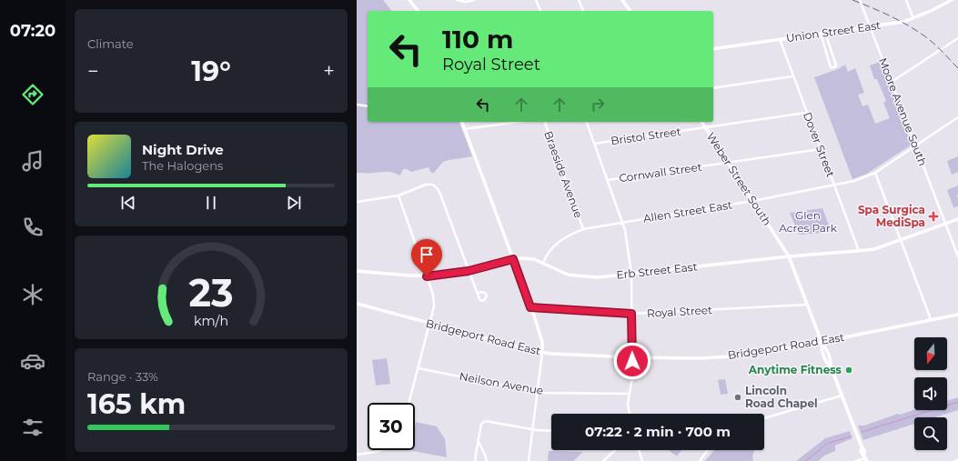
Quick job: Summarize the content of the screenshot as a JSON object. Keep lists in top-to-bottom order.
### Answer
{
  "streets": {
    "main road": [
      "Union Street East",
      "Weber Street South",
      "Erb Street East",
      "Bridgeport Road East"
    ],
    "street": [
      "Moore Avenue South",
      "Bristol Street",
      "Dover Street",
      "Cornwall Street",
      "Braeside Avenue",
      "Allen Street East",
      "Royal Street",
      "Neilson Avenue"
    ]
  },
  "crossings": [
    ["Union Street East", "Moore Avenue South"],
    ["Union Street East", "Dover Street"],
    ["Moore Avenue South", "Allen Street East"],
    ["Moore Avenue South", "Erb Street East"],
    ["Bristol Street", "Dover Street"],
    ["Bristol Street", "Weber Street South"],
    ["Dover Street", "Cornwall Street"],
    ["Dover Street", "Allen Street East"],
    ["Dover Street", "Erb Street East"],
    ["Cornwall Street", "Weber Street South"],
    ["Braeside Avenue", "Allen Street East"],
    ["Weber Street South", "Allen Street East"],
    ["Weber Street South", "Erb Street East"],
    ["Weber Street South", "Royal Street"],
    ["Weber Street South", "Bridgeport Road East"],
    ["Allen Street East", "Erb Street East"]
  ],
  "parks": ["Glen Acres Park"],
  "places": {
    "health": ["Spa Surgica MediSpa"],
    "other": ["Anytime Fitness", "Lincoln Road Chapel"]
  },
  "north": "bottom",
  "page": {
    "tabs": "07:20",
    "tile": [
      "Climate",
      ["Range · 33%", "165 km"]
    ],
    "turn": ["110 m", "Royal Street"],
    "heat": ["−", "19°", "+"],
    "song": ["Night Drive", "The Halogens"],
    "limit": "30",
    "trip": "07:22 · 2 min · 700 m",
    "gauge": ["23", "km/h"]
  }
}
